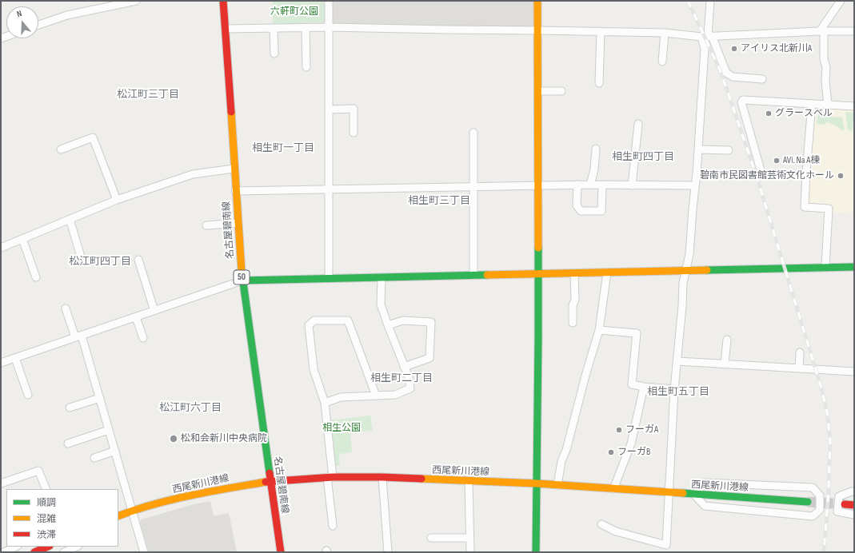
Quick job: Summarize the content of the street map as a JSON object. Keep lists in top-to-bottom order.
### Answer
{
  "streets": {
    "main road": ["名古屋碧南線", "50", "西尾新川港線"]
  },
  "crossings": [
    ["名古屋碧南線", "西尾新川港線"]
  ],
  "districts": [
    "松江町三丁目",
    "相生町一丁目",
    "相生町四丁目",
    "相生町三丁目",
    "松江町四丁目",
    "相生町二丁目",
    "相生町五丁目",
    "松江町六丁目"
  ],
  "parks": ["六軒町公園", "相生公園"],
  "places": [
    "アイリス北新川A",
    "グラースベル",
    "AVi. Na A棟",
    "碧南市民図書館芸術文化ホール",
    "フーガA",
    "松和会新川中央病院",
    "フーガB"
  ],
  "legend": ["順調", "混雑", "渋滞"],
  "north": "top"
}
